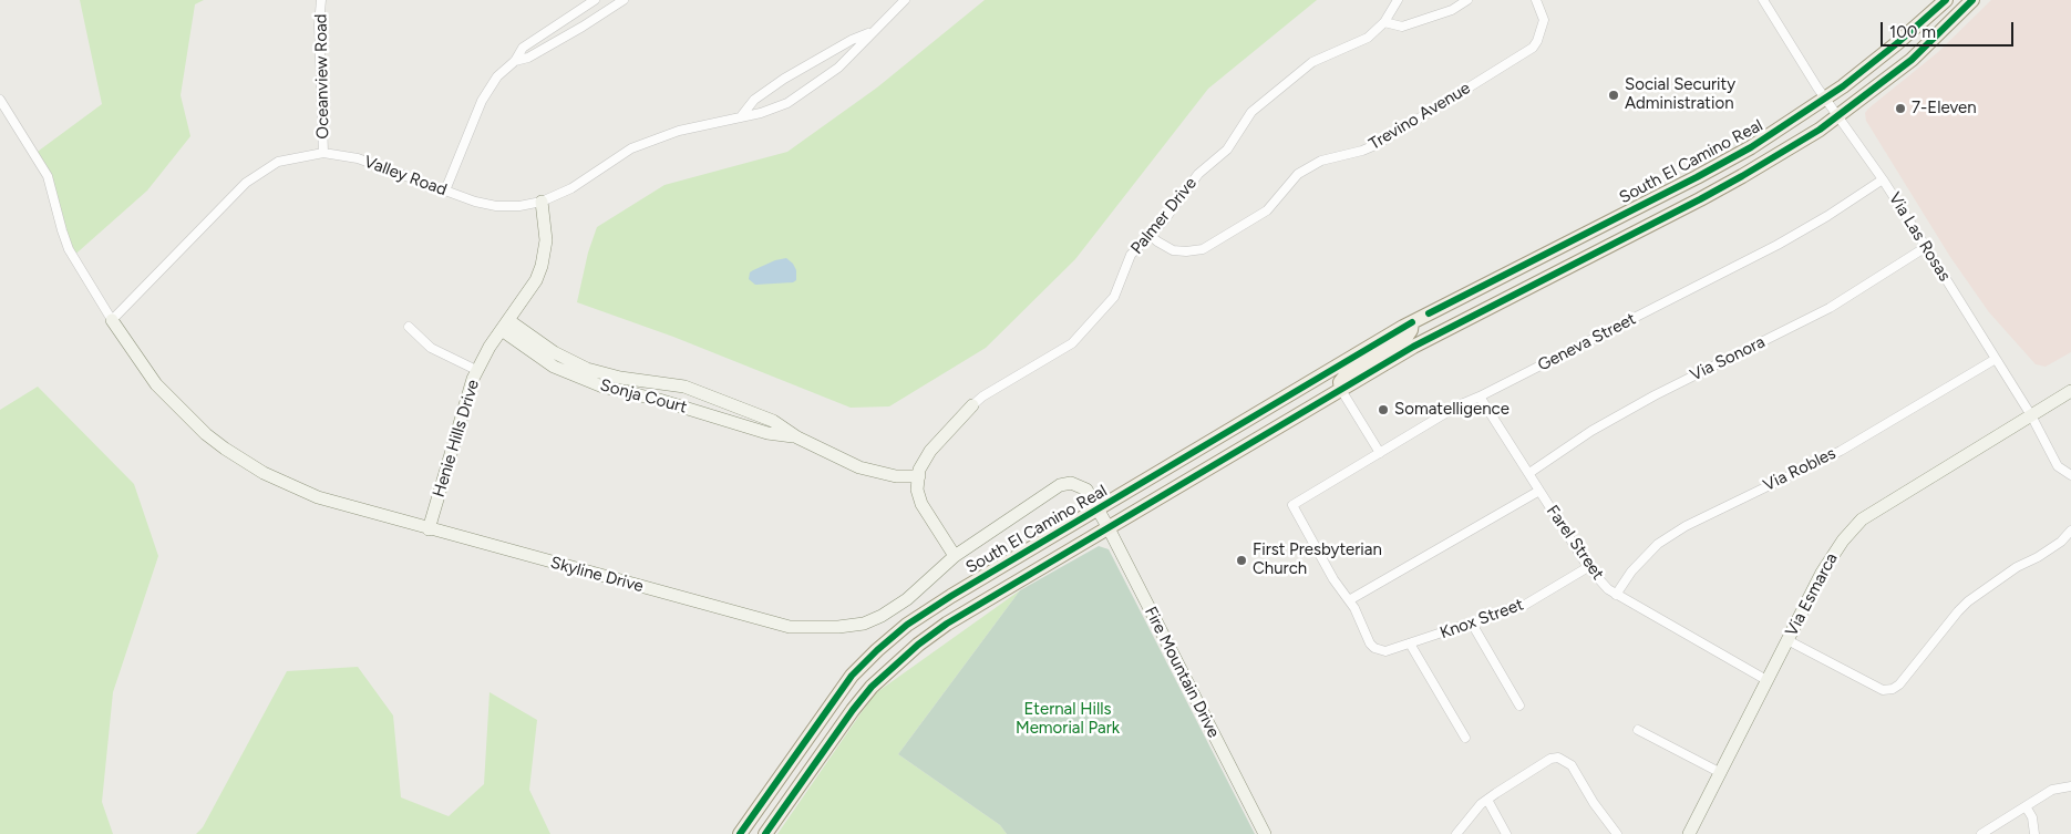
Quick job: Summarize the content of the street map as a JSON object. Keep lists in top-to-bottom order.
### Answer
{
  "streets": {
    "main road": ["South El Camino Real"],
    "street": [
      "Oceanview Road",
      "Trevino Avenue",
      "Valley Road",
      "Palmer Drive",
      "Via Las Rosas",
      "Geneva Street",
      "Via Sonora",
      "Sonja Court",
      "Henie Hills Drive",
      "Via Robles",
      "Farel Street",
      "Skyline Drive",
      "Via Esmarca",
      "Knox Street",
      "Fire Mountain Drive"
    ]
  },
  "crossings": [
    ["Oceanview Road", "Valley Road"],
    ["Trevino Avenue", "Palmer Drive"],
    ["South El Camino Real", "Via Las Rosas"],
    ["South El Camino Real", "Skyline Drive"],
    ["South El Camino Real", "Fire Mountain Drive"],
    ["Valley Road", "Henie Hills Drive"],
    ["Valley Road", "Skyline Drive"],
    ["Palmer Drive", "Sonja Court"],
    ["Palmer Drive", "Skyline Drive"],
    ["Via Las Rosas", "Geneva Street"],
    ["Via Las Rosas", "Via Sonora"],
    ["Via Las Rosas", "Via Robles"],
    ["Via Las Rosas", "Via Esmarca"],
    ["Geneva Street", "Farel Street"],
    ["Geneva Street", "Knox Street"],
    ["Via Sonora", "Farel Street"],
    ["Sonja Court", "Henie Hills Drive"],
    ["Henie Hills Drive", "Skyline Drive"],
    ["Via Robles", "Farel Street"],
    ["Farel Street", "Via Esmarca"],
    ["Farel Street", "Knox Street"],
    ["Skyline Drive", "Fire Mountain Drive"]
  ],
  "parks": ["Eternal Hills Memorial Park"],
  "places": [
    "Social Security Administration",
    "7-Eleven",
    "Somatelligence",
    "First Presbyterian Church"
  ],
  "scale_bar": "100 m"
}
